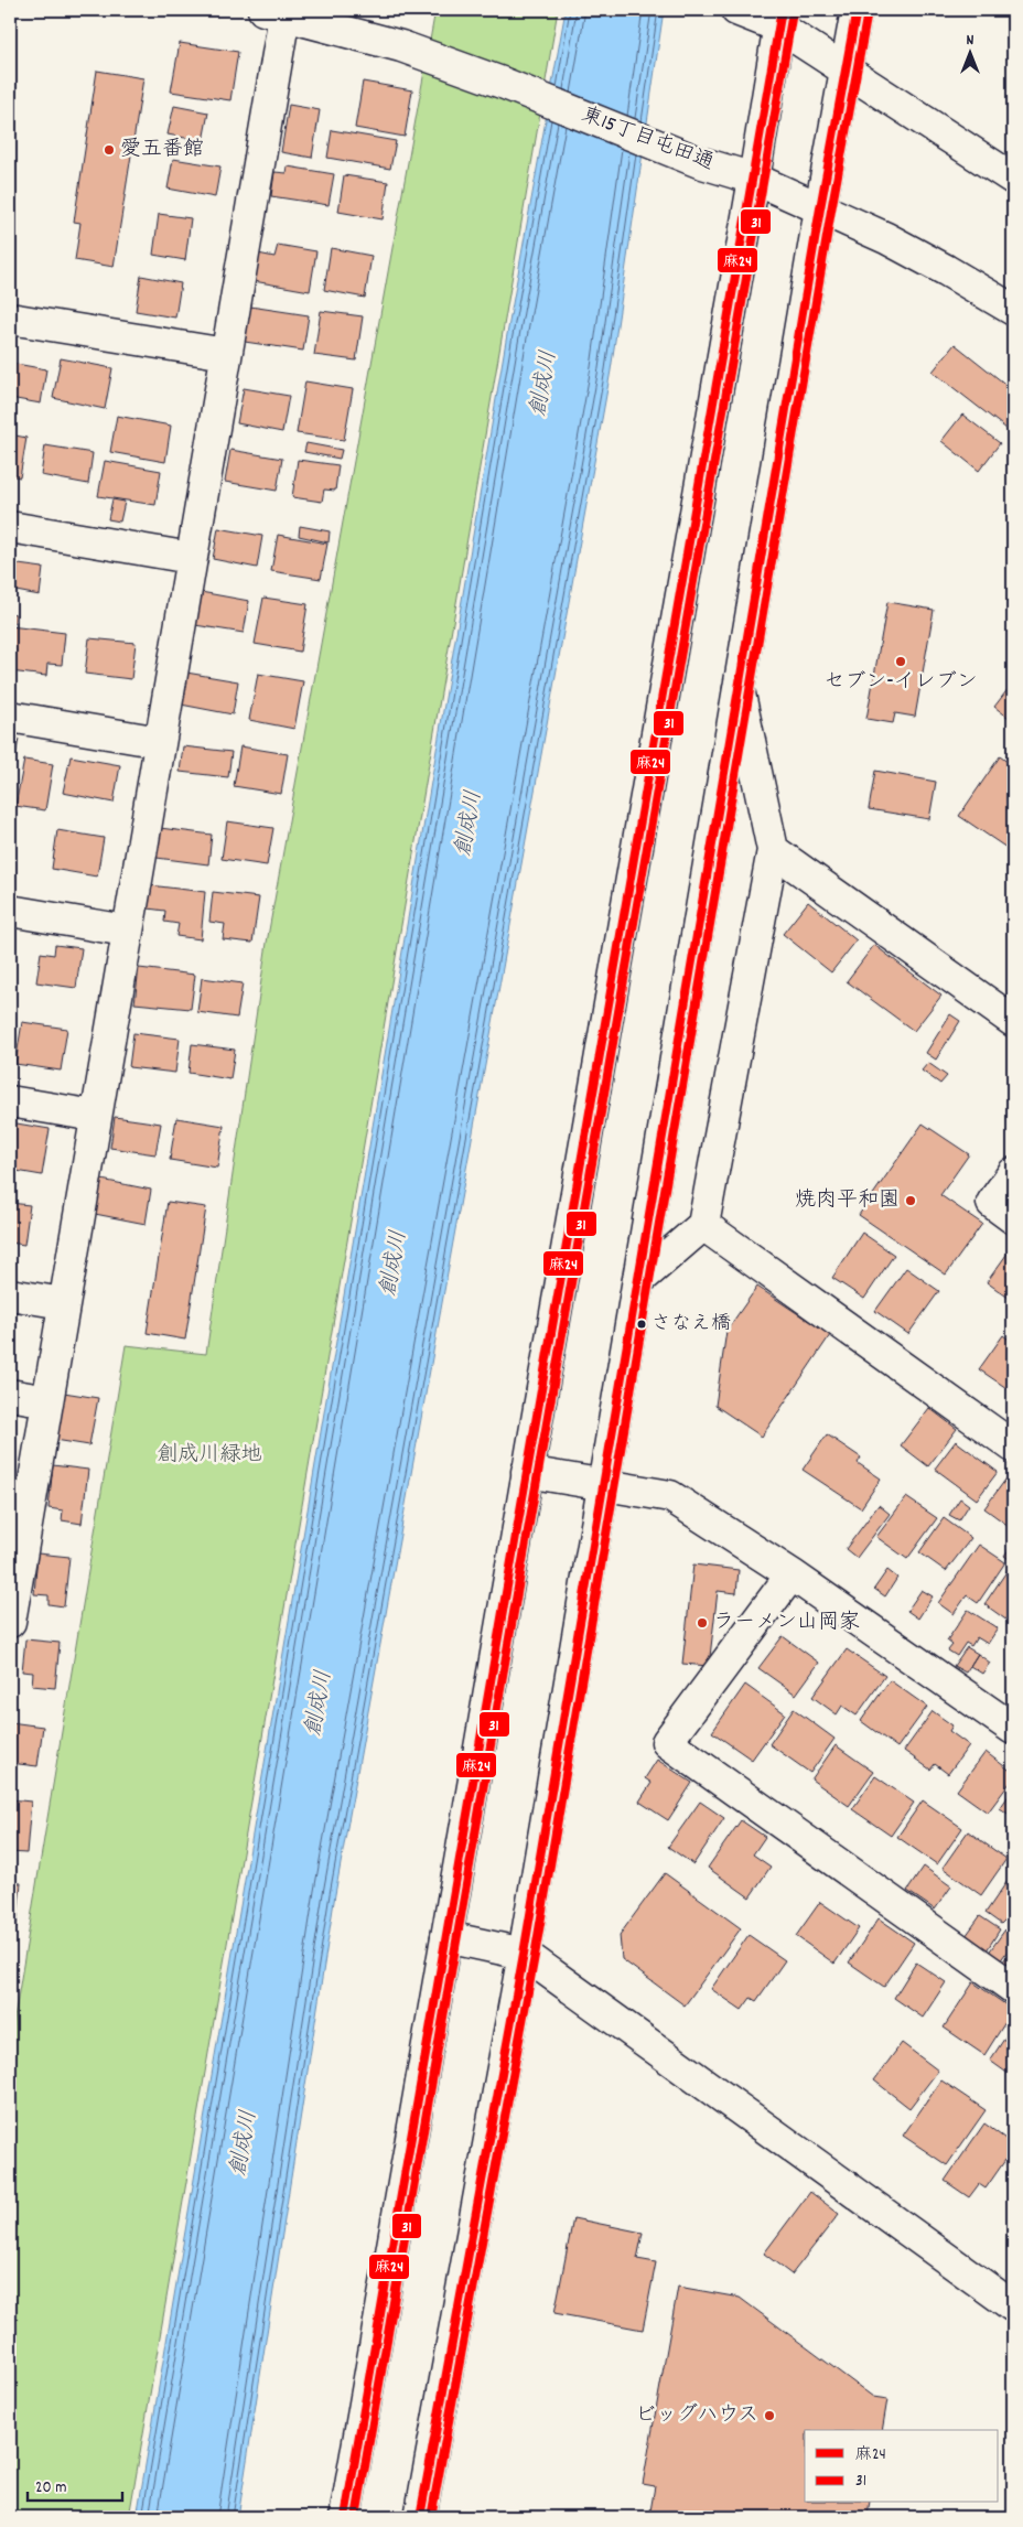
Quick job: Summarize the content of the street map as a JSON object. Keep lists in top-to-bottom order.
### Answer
{
  "streets": {
    "main road": ["東15丁目屯田通"]
  },
  "water": ["創成川"],
  "parks": ["創成川緑地"],
  "places": [
    "愛五番館",
    "セブン-イレブン",
    "焼肉平和園",
    "さなえ橋",
    "ラーメン山岡家",
    "ビッグハウス"
  ],
  "lines": ["transit line 麻24", "transit line 31"],
  "legend": ["麻24", "31"],
  "scale_bar": "20 m",
  "north": "top"
}
